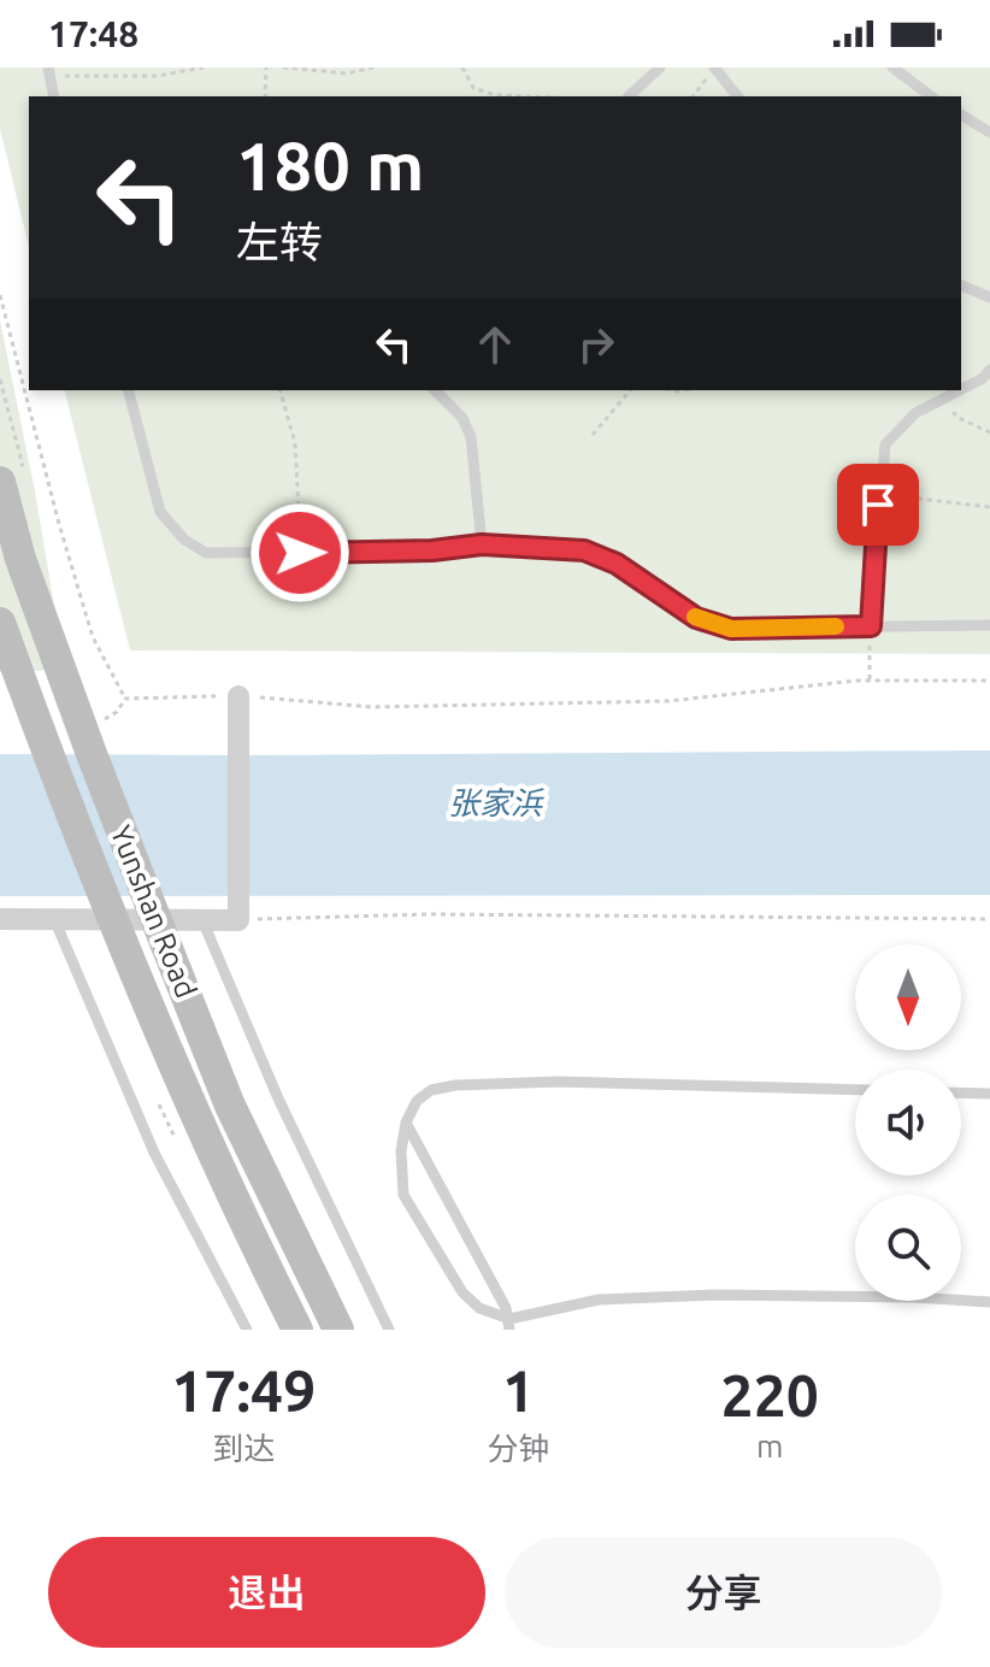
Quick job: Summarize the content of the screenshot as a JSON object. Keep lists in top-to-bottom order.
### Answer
{
  "streets": {
    "main road": ["Yunshan Road"]
  },
  "water": ["张家浜"],
  "north": "bottom",
  "page": {
    "status": "17:48",
    "turn": ["180 m", "左转"],
    "eta": [
      "17:49",
      "到达",
      "1",
      "分钟",
      "220",
      "m"
    ],
    "buttons": ["退出", "分享"]
  }
}
